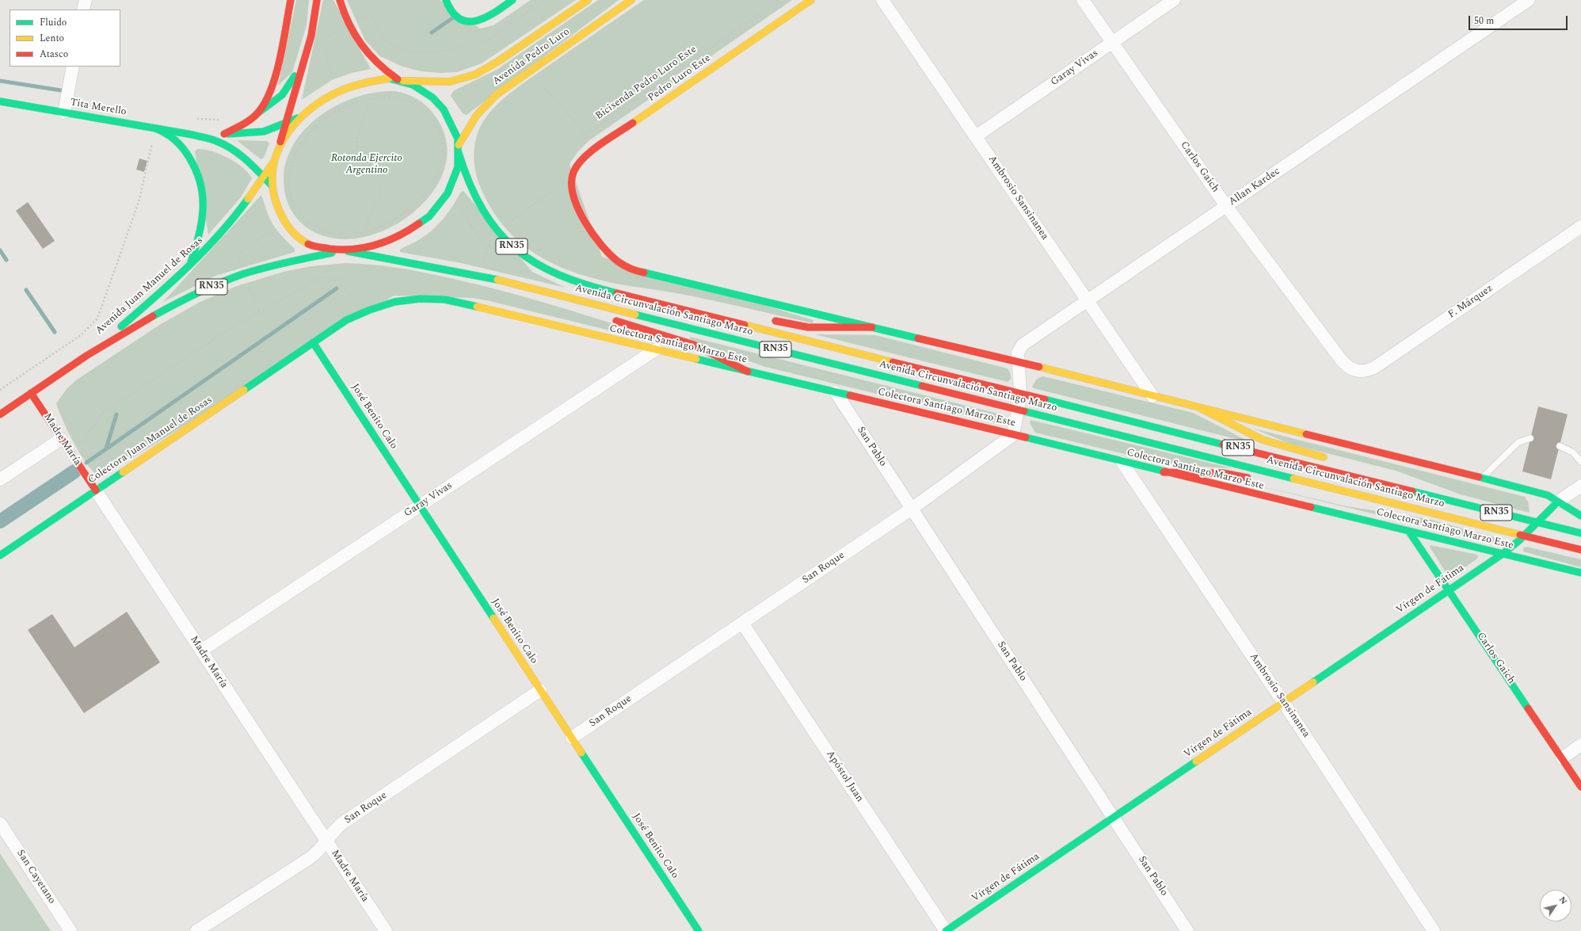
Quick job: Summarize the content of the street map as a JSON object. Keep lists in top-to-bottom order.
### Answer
{
  "streets": {
    "main road": [
      "Avenida Pedro Luro",
      "Pedro Luro Este",
      "Tita Merello",
      "Carlos Gaich",
      "RN35",
      "Avenida Juan Manuel de Rosas",
      "Avenida Circunvalación Santiago Marzo",
      "Colectora Santiago Marzo Este",
      "José Benito Calo",
      "Madre María",
      "Colectora Juan Manuel de Rosas",
      "Vírgen de Fátima"
    ],
    "street": [
      "Garay Vivas",
      "Allan Kardec",
      "Ambrosio Sansinanea",
      "F. Márquez",
      "San Pablo",
      "San Roque",
      "Apóstol Juan",
      "San Cayetano"
    ],
    "path": ["Bicisenda Pedro Luro Este"]
  },
  "crossings": [
    ["Avenida Pedro Luro", "RN35"],
    ["Garay Vivas", "Carlos Gaich"],
    ["Garay Vivas", "Ambrosio Sansinanea"],
    ["Garay Vivas", "Colectora Santiago Marzo Este"],
    ["Garay Vivas", "José Benito Calo"],
    ["Garay Vivas", "Madre María"],
    ["Tita Merello", "RN35"],
    ["Tita Merello", "Avenida Juan Manuel de Rosas"],
    ["Carlos Gaich", "Allan Kardec"],
    ["Carlos Gaich", "F. Márquez"],
    ["Carlos Gaich", "Colectora Santiago Marzo Este"],
    ["Carlos Gaich", "Vírgen de Fátima"],
    ["Allan Kardec", "Ambrosio Sansinanea"],
    ["Ambrosio Sansinanea", "Colectora Santiago Marzo Este"],
    ["Ambrosio Sansinanea", "Vírgen de Fátima"],
    ["RN35", "Avenida Juan Manuel de Rosas"],
    ["RN35", "Avenida Circunvalación Santiago Marzo"],
    ["Avenida Juan Manuel de Rosas", "Madre María"],
    ["Avenida Circunvalación Santiago Marzo", "Vírgen de Fátima"],
    ["Colectora Santiago Marzo Este", "José Benito Calo"],
    ["Colectora Santiago Marzo Este", "Colectora Juan Manuel de Rosas"],
    ["Colectora Santiago Marzo Este", "San Pablo"],
    ["Colectora Santiago Marzo Este", "San Roque"],
    ["Colectora Santiago Marzo Este", "Vírgen de Fátima"],
    ["José Benito Calo", "Colectora Juan Manuel de Rosas"],
    ["José Benito Calo", "San Roque"],
    ["Madre María", "Colectora Juan Manuel de Rosas"],
    ["Madre María", "San Roque"],
    ["San Pablo", "San Roque"],
    ["San Pablo", "Vírgen de Fátima"],
    ["San Roque", "Apóstol Juan"],
    ["Vírgen de Fátima", "Apóstol Juan"]
  ],
  "parks": ["Rotonda Ejercito Argentino"],
  "legend": ["Fluido", "Lento", "Atasco"],
  "scale_bar": "50 m",
  "north": "top right"
}
